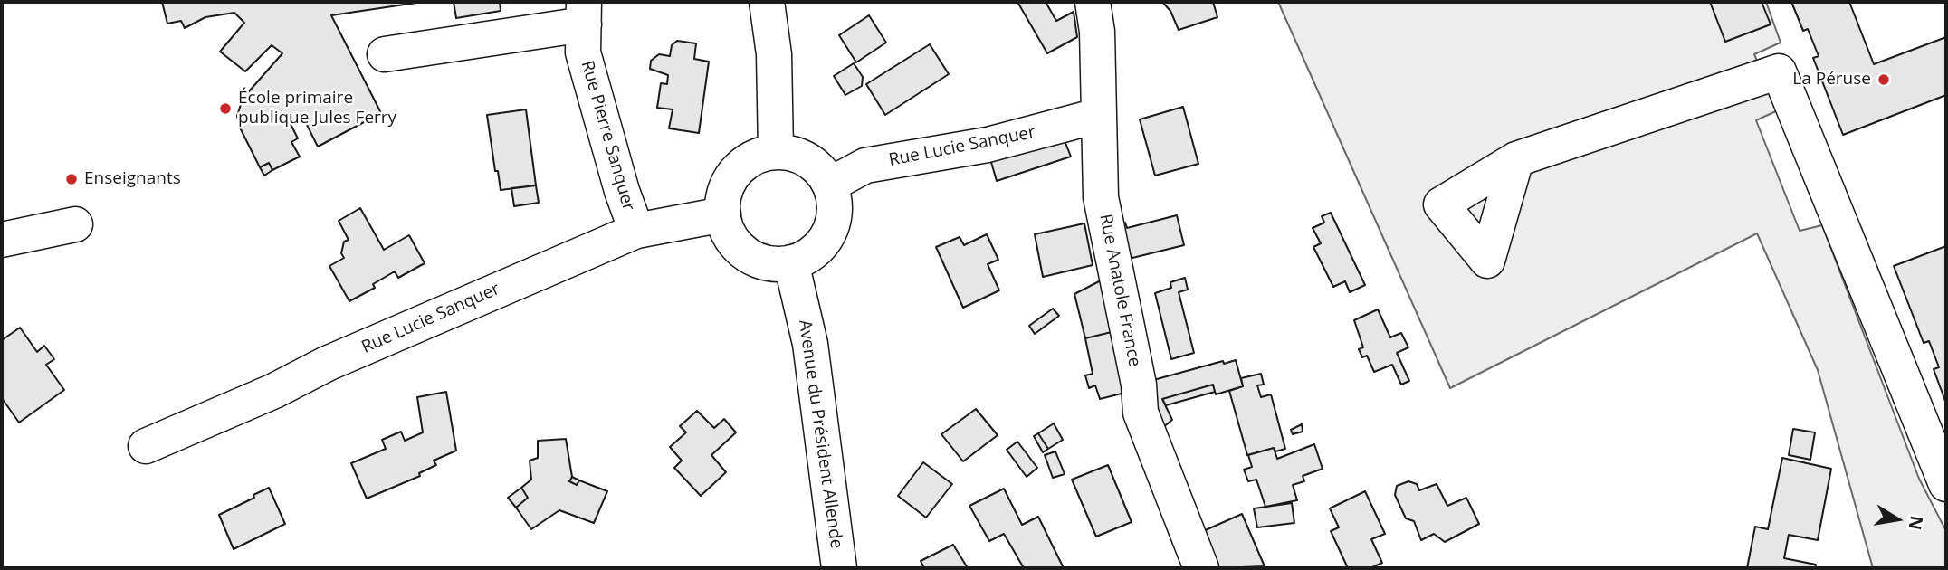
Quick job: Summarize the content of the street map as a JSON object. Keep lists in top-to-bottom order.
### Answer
{
  "streets": {
    "street": [
      "Rue Pierre Sanquer",
      "Rue Lucie Sanquer",
      "Rue Anatole France",
      "Avenue du Président Allende"
    ]
  },
  "crossings": [
    ["Rue Pierre Sanquer", "Rue Lucie Sanquer"],
    ["Rue Lucie Sanquer", "Rue Anatole France"],
    ["Rue Lucie Sanquer", "Avenue du Président Allende"]
  ],
  "places": ["La Péruse", "École primaire publique Jules Ferry", "Enseignants"],
  "north": "right"
}
